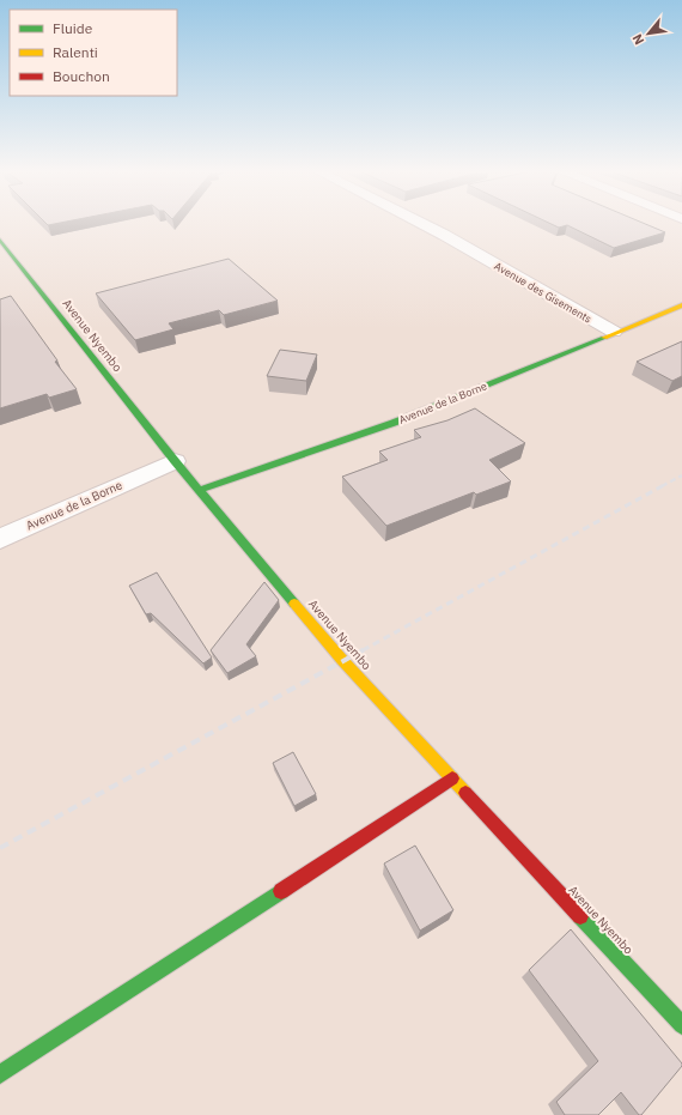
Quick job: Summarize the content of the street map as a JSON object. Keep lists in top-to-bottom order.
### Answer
{
  "streets": {
    "street": ["Avenue des Gisements", "Avenue Nyembo", "Avenue de la Borne"]
  },
  "crossings": [
    ["Avenue des Gisements", "Avenue de la Borne"],
    ["Avenue Nyembo", "Avenue de la Borne"]
  ],
  "legend": ["Fluide", "Ralenti", "Bouchon"],
  "north": "bottom left"
}
